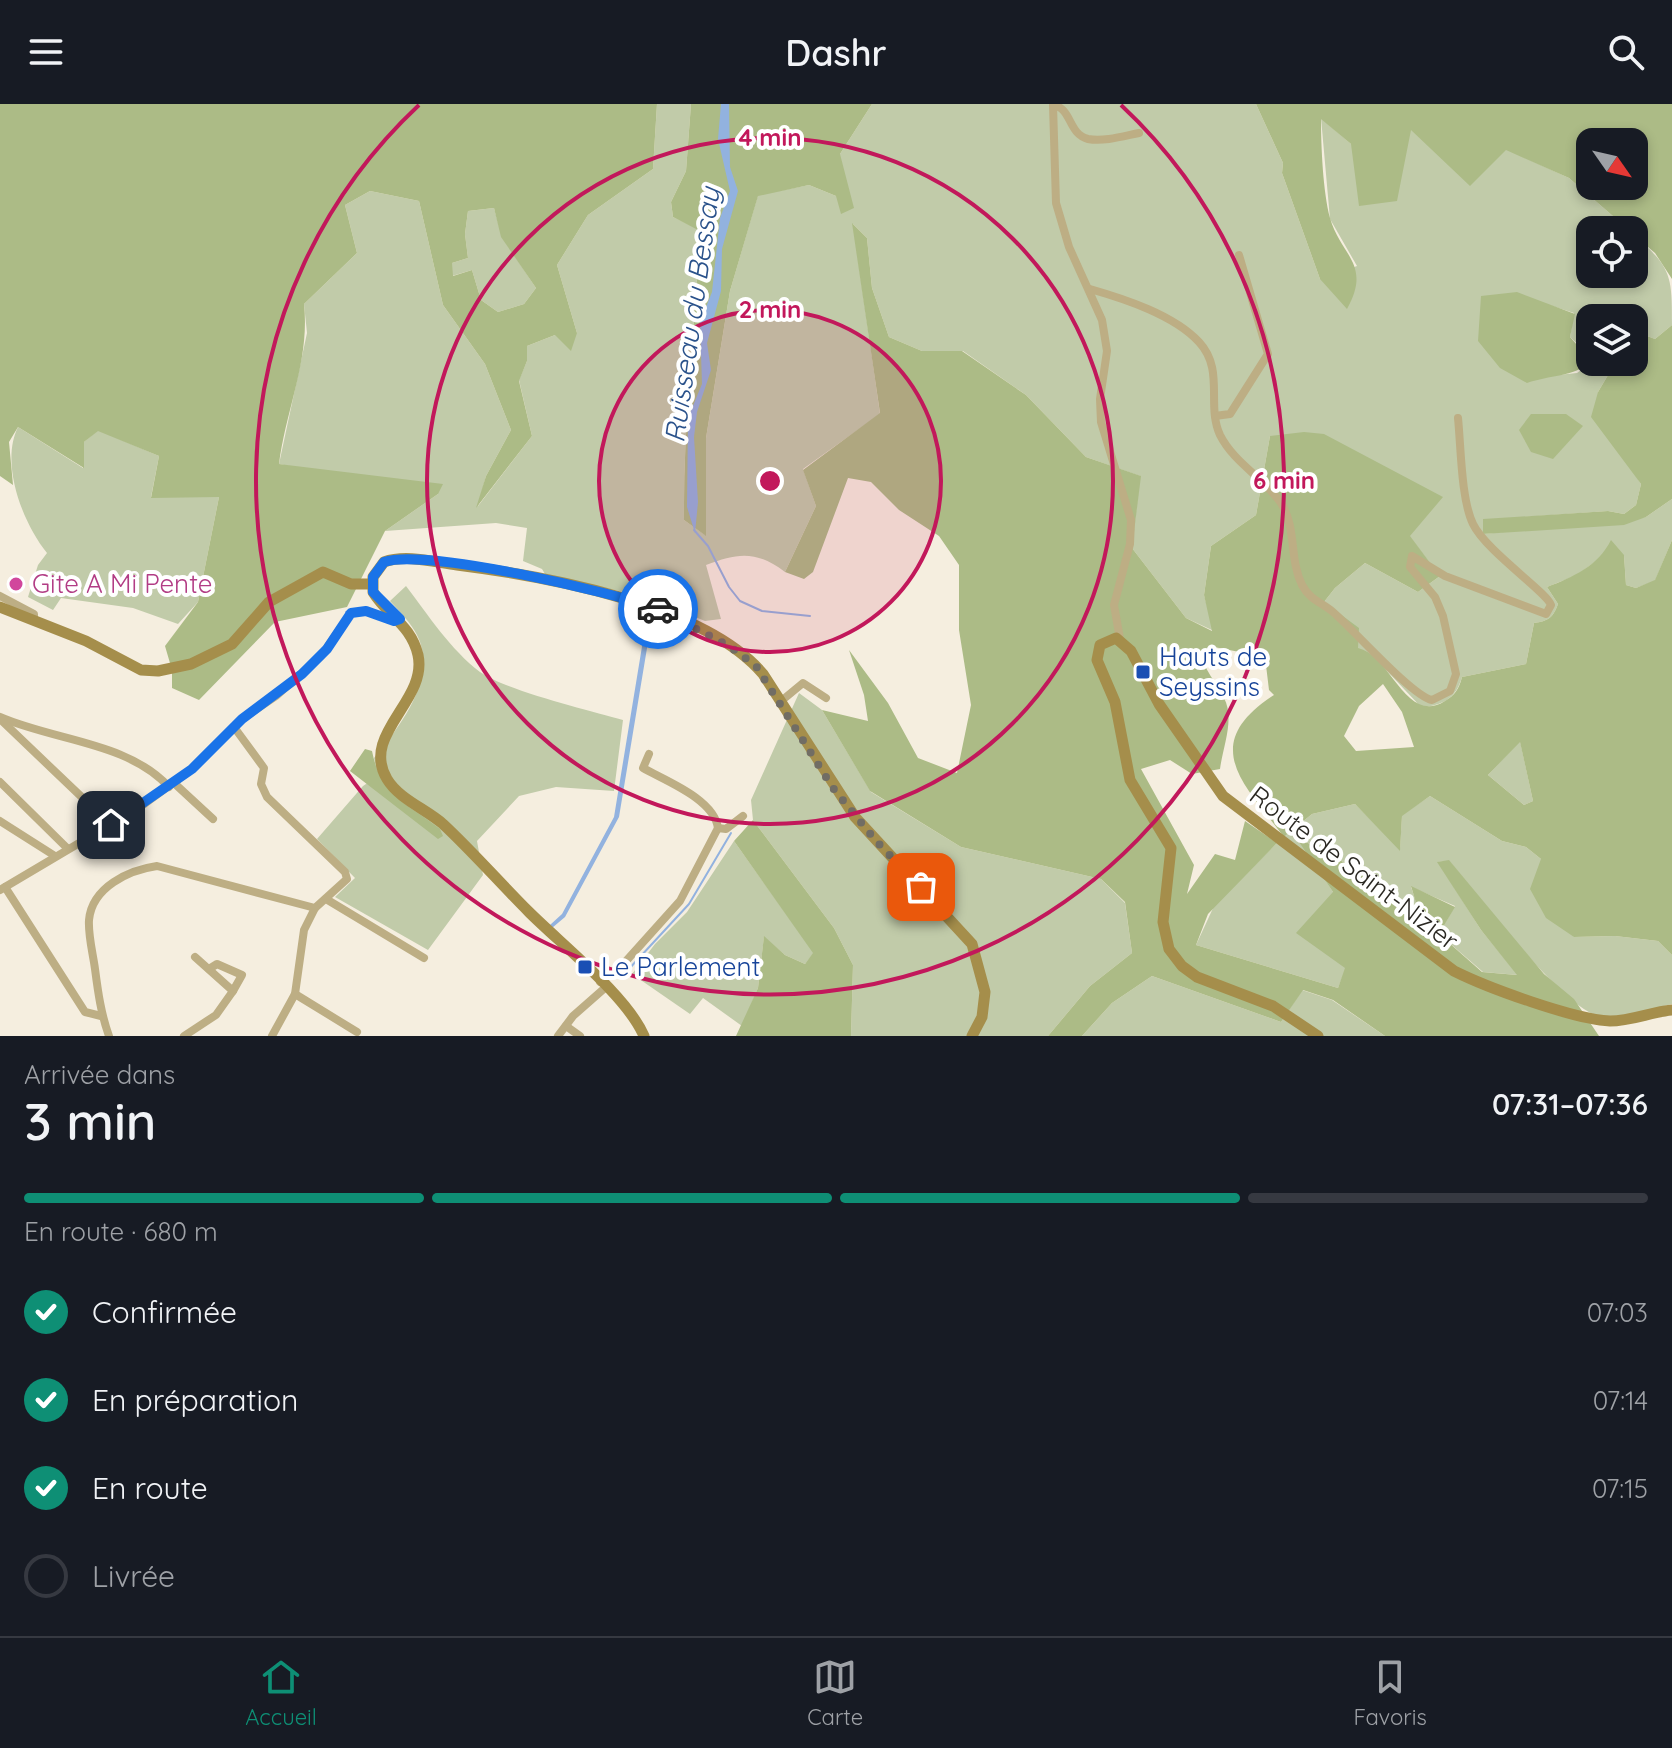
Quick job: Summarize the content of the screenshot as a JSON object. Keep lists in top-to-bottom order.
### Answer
{
  "streets": {
    "main road": ["Route de Saint-Nizier"]
  },
  "water": ["Ruisseau du Bessay"],
  "places": {
    "other": ["Gite A Mi Pente"],
    "transit": ["Hauts de Seyssins", "Le Parlement"]
  },
  "north": "bottom right",
  "page": {
    "header": "Dashr",
    "heading": ["3 min", "Arrivée dans", "07:31–07:36"],
    "bar": "En route · 680 m",
    "list": [
      ["Confirmée", "07:03"],
      ["En préparation", "07:14"],
      ["En route", "07:15"],
      "Livrée"
    ],
    "tabs": ["Accueil", "Carte", "Favoris"]
  },
  "rings": ["4 min", "2 min", "6 min"]
}
